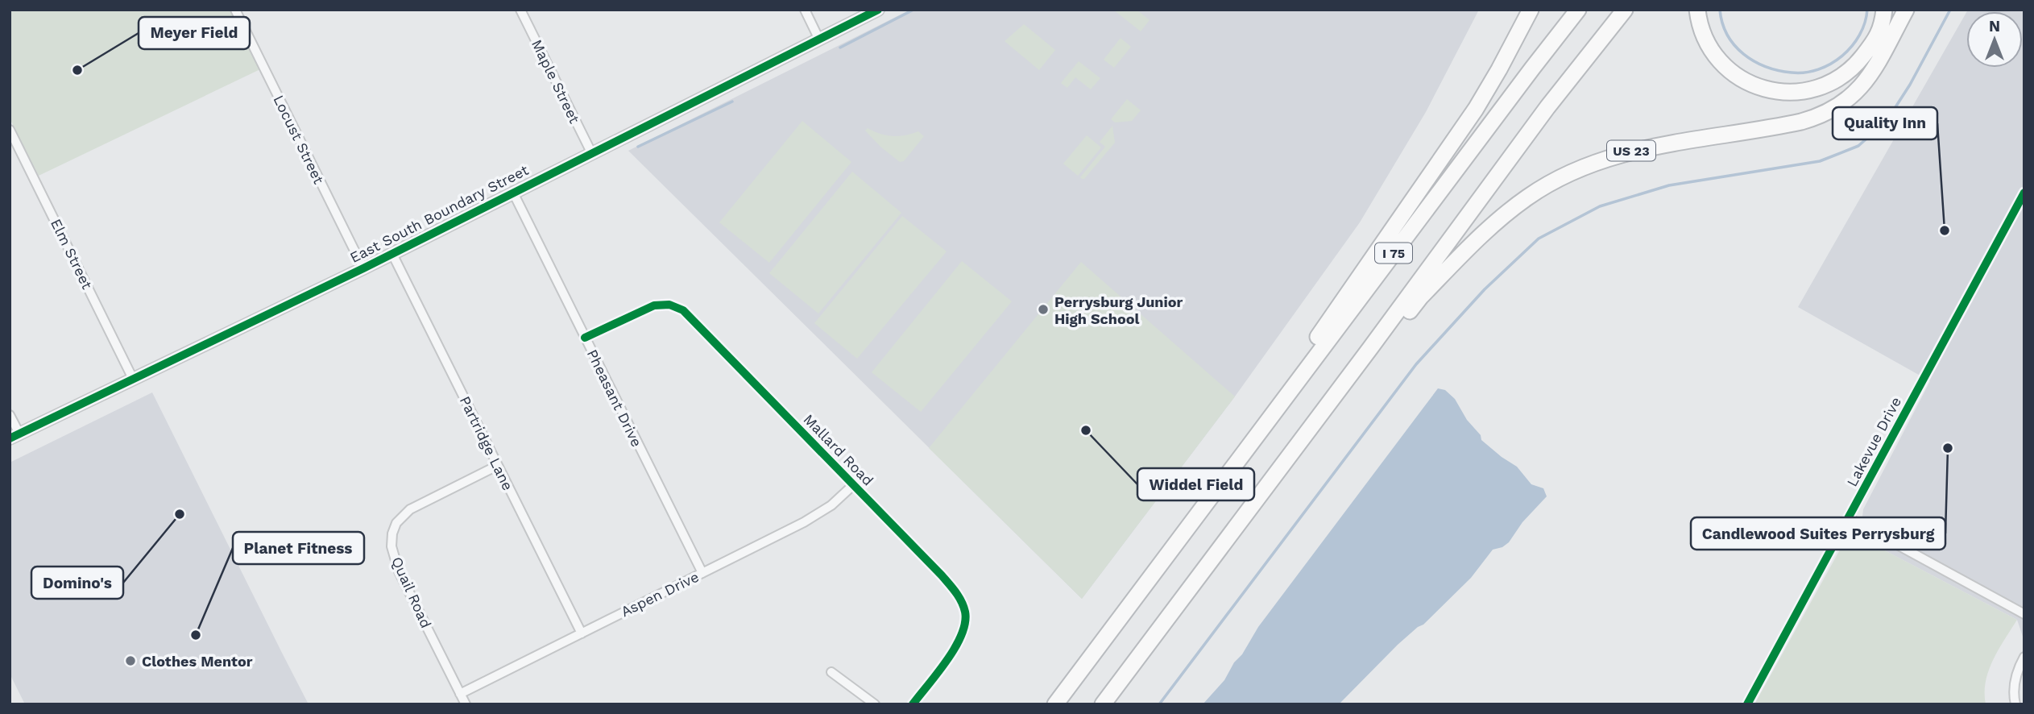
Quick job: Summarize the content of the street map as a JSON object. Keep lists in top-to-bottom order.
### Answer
{
  "streets": {
    "highway": ["US 23", "I 75"],
    "street": [
      "Maple Street",
      "Locust Street",
      "East South Boundary Street",
      "Elm Street",
      "Pheasant Drive",
      "Lakevue Drive",
      "Partridge Lane",
      "Mallard Road",
      "Quail Road",
      "Aspen Drive"
    ]
  },
  "crossings": [
    ["Maple Street", "East South Boundary Street"],
    ["Locust Street", "East South Boundary Street"],
    ["US 23", "I 75"],
    ["East South Boundary Street", "Elm Street"],
    ["East South Boundary Street", "Pheasant Drive"],
    ["East South Boundary Street", "Partridge Lane"],
    ["Pheasant Drive", "Mallard Road"],
    ["Pheasant Drive", "Aspen Drive"],
    ["Partridge Lane", "Quail Road"],
    ["Partridge Lane", "Aspen Drive"],
    ["Mallard Road", "Aspen Drive"],
    ["Quail Road", "Aspen Drive"]
  ],
  "places": [
    "Meyer Field",
    "Quality Inn",
    "Perrysburg Junior High School",
    "Widdel Field",
    "Candlewood Suites Perrysburg",
    "Domino's",
    "Planet Fitness",
    "Clothes Mentor"
  ],
  "north": "top"
}
